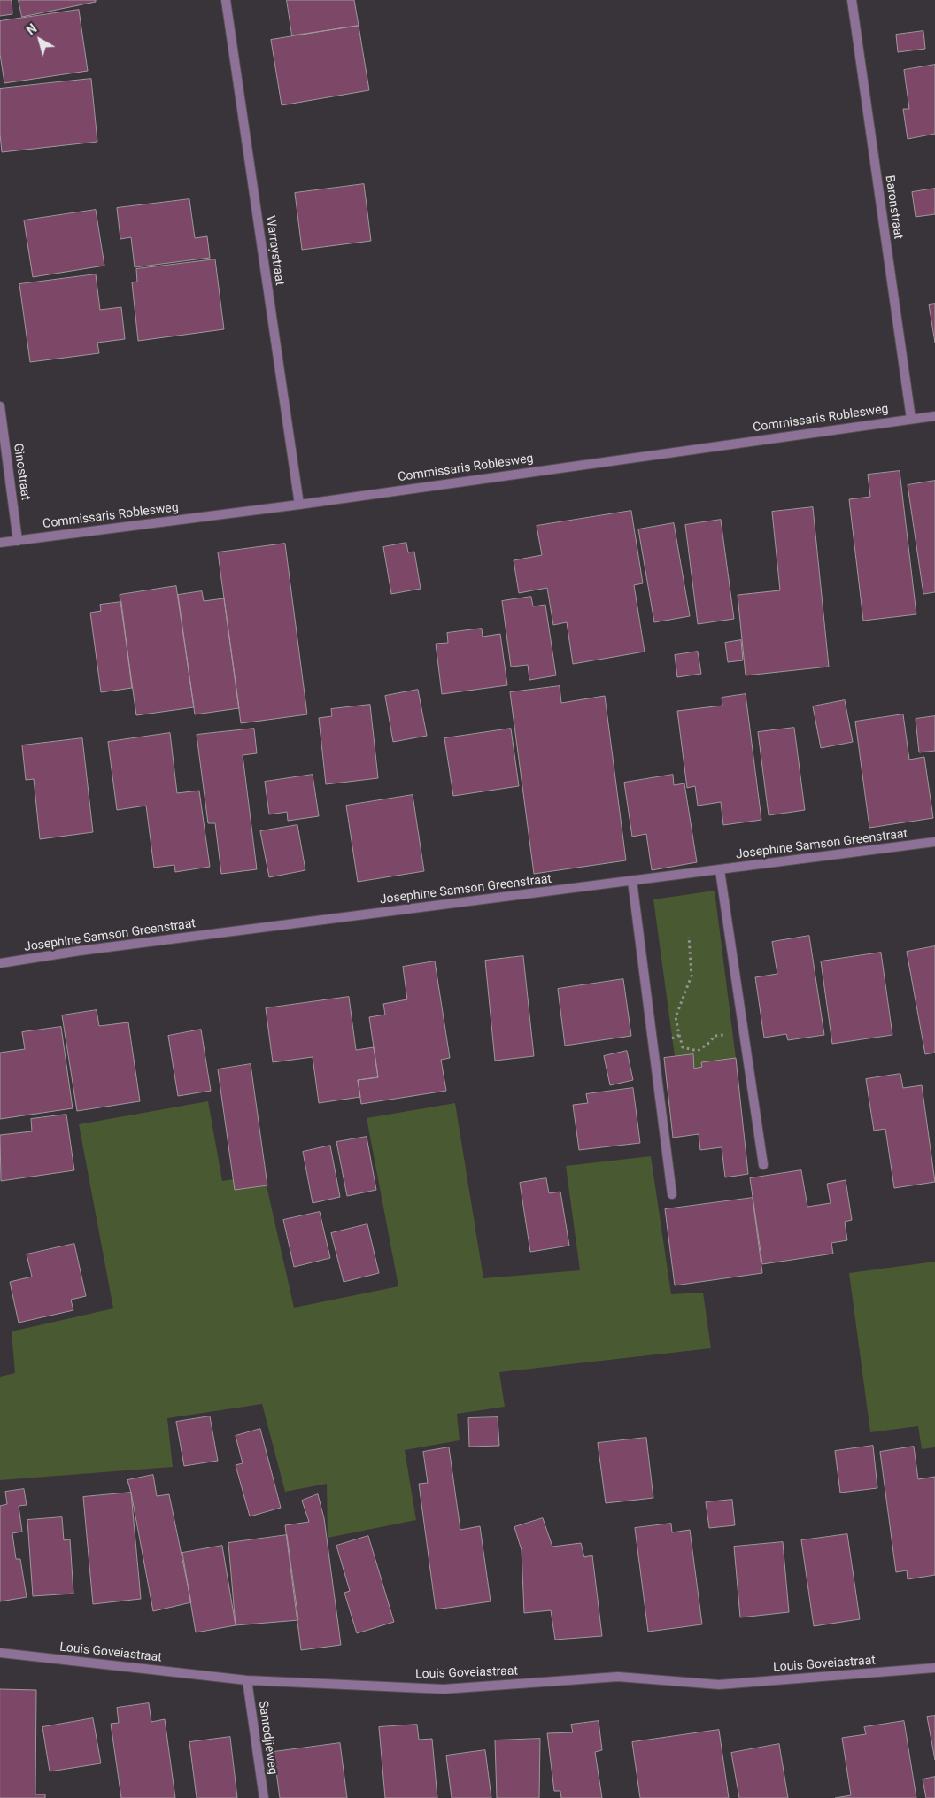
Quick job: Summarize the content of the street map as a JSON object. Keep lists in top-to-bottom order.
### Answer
{
  "streets": {
    "street": [
      "Baronstraat",
      "Warraystraat",
      "Commissaris Roblesweg",
      "Ginostraat",
      "Josephine Samson Greenstraat",
      "Louis Goveiastraat",
      "Sanrodjieweg"
    ]
  },
  "crossings": [
    ["Baronstraat", "Commissaris Roblesweg"],
    ["Warraystraat", "Commissaris Roblesweg"],
    ["Commissaris Roblesweg", "Ginostraat"],
    ["Louis Goveiastraat", "Sanrodjieweg"]
  ],
  "north": "top left"
}
